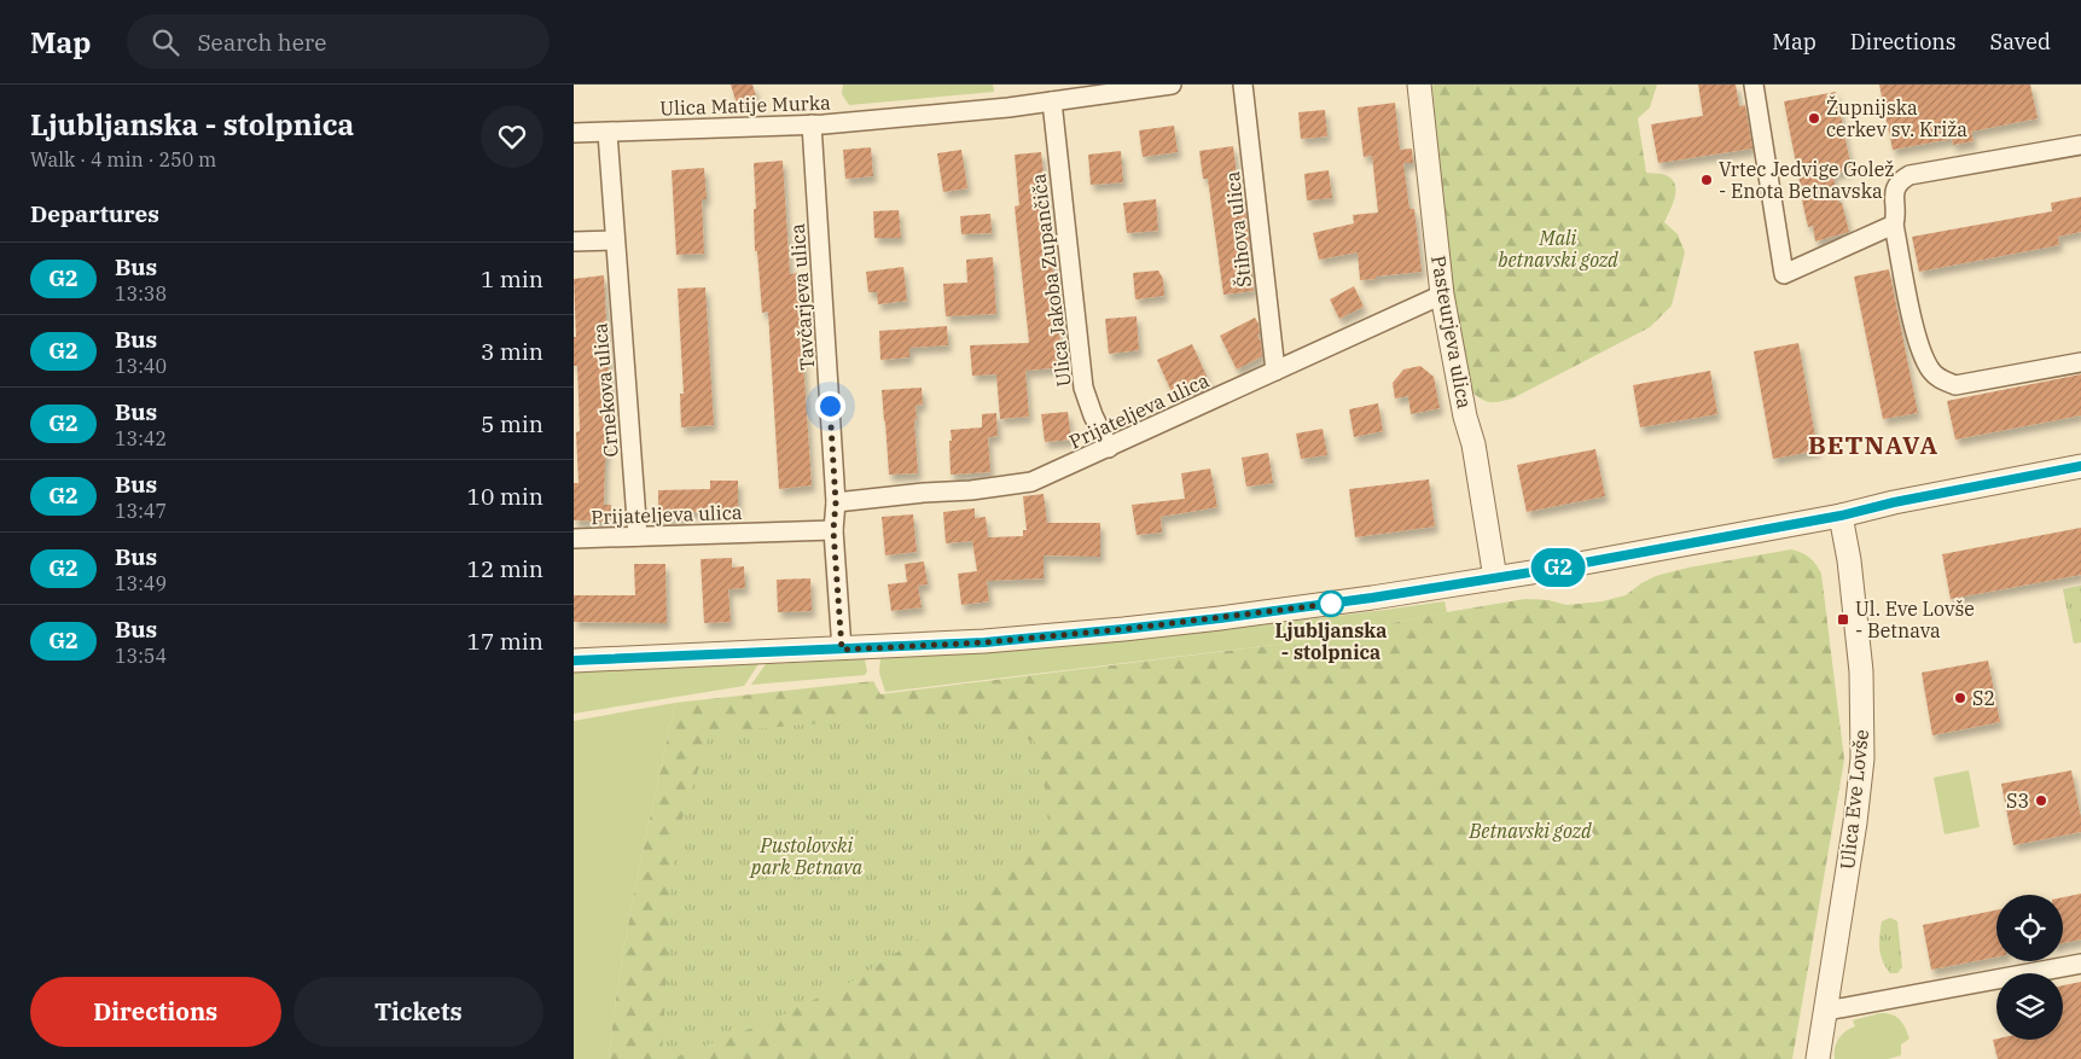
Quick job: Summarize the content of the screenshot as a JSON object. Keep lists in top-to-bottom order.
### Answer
{
  "streets": {
    "street": [
      "Ulica Matije Murka",
      "Štihova ulica",
      "Ulica Jakoba Zupančiča",
      "Tavčarjeva ulica",
      "Pasteurjeva ulica",
      "Crnekova ulica",
      "Prijateljeva ulica",
      "Ulica Eve Lovše"
    ]
  },
  "crossings": [
    ["Ulica Matije Murka", "Ulica Jakoba Zupančiča"],
    ["Ulica Matije Murka", "Tavčarjeva ulica"],
    ["Ulica Matije Murka", "Crnekova ulica"],
    ["Štihova ulica", "Prijateljeva ulica"],
    ["Ulica Jakoba Zupančiča", "Prijateljeva ulica"],
    ["Tavčarjeva ulica", "Prijateljeva ulica"],
    ["Pasteurjeva ulica", "Prijateljeva ulica"],
    ["Crnekova ulica", "Prijateljeva ulica"]
  ],
  "districts": ["BETNAVA"],
  "parks": ["Mali betnavski gozd", "Betnavski gozd", "Pustolovski park Betnava"],
  "places": {
    "other": [
      "Župnijska cerkev sv. Križa",
      "Vrtec Jedvige Golež - Enota Betnavska",
      "Ljubljanska - stolpnica",
      "S2",
      "S3"
    ],
    "transit": ["Ul. Eve Lovše - Betnava"]
  },
  "lines": ["bus line G2"],
  "page": {
    "header": "Map",
    "search": "Search here",
    "nav": ["Map", "Directions", "Saved"],
    "heading": [
      ["Ljubljanska - stolpnica", "Walk · 4 min · 250 m"],
      "Departures"
    ],
    "on_map": "G2",
    "list": [
      {
        "mark": "G2",
        "name": "Bus",
        "note": "13:38",
        "value": "1 min"
      },
      {
        "mark": "G2",
        "name": "Bus",
        "note": "13:40",
        "value": "3 min"
      },
      {
        "mark": "G2",
        "name": "Bus",
        "note": "13:42",
        "value": "5 min"
      },
      {
        "mark": "G2",
        "name": "Bus",
        "note": "13:47",
        "value": "10 min"
      },
      {
        "mark": "G2",
        "name": "Bus",
        "note": "13:49",
        "value": "12 min"
      },
      {
        "mark": "G2",
        "name": "Bus",
        "note": "13:54",
        "value": "17 min"
      }
    ],
    "buttons": ["Directions", "Tickets"]
  }
}
